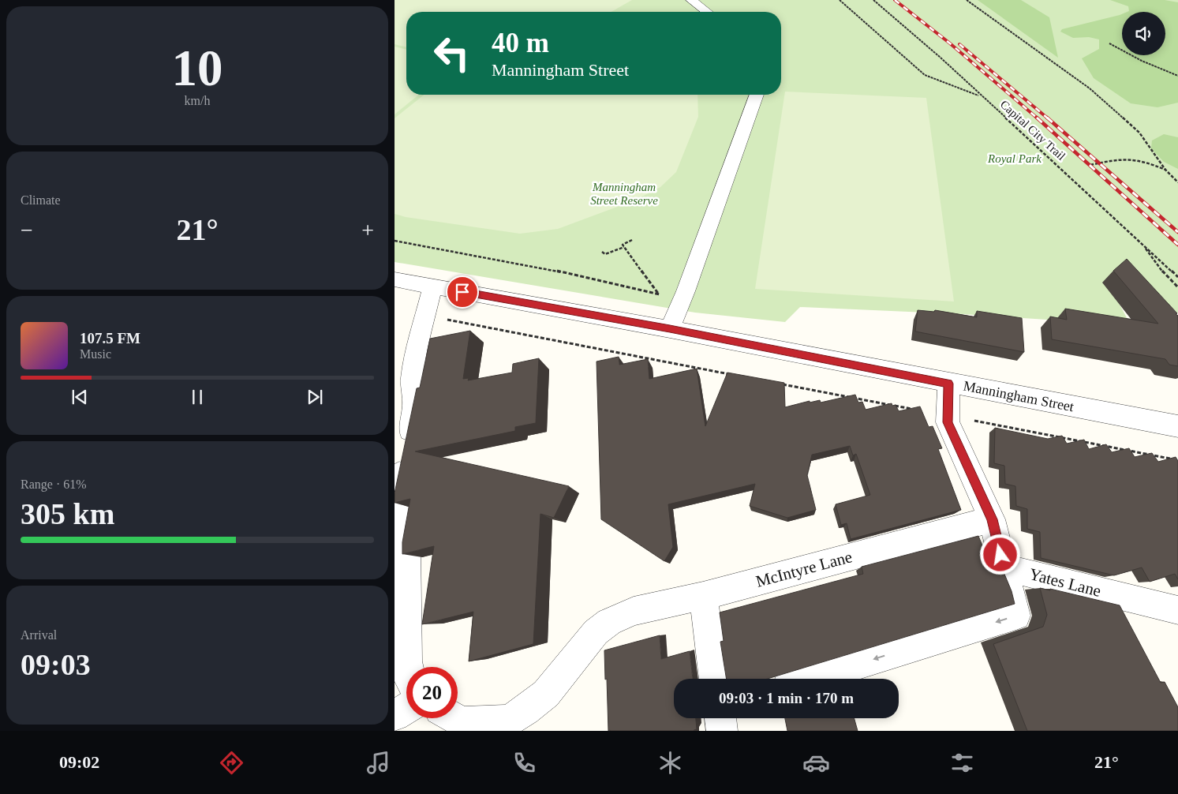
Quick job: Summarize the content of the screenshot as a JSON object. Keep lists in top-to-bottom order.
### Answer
{
  "streets": {
    "street": ["Manningham Street", "McIntyre Lane", "Yates Lane"],
    "path": ["Capital City Trail"]
  },
  "parks": ["Royal Park", "Manningham Street Reserve"],
  "page": {
    "tile": [
      ["10", "km/h"],
      "Climate",
      ["Range · 61%", "305 km"],
      ["Arrival", "09:03"]
    ],
    "turn": ["40 m", "Manningham Street"],
    "heat": ["−", "21°", "+"],
    "song": ["107.5 FM", "Music"],
    "limit": "20",
    "trip": "09:03 · 1 min · 170 m",
    "tabs": ["09:02", "21°"]
  }
}
